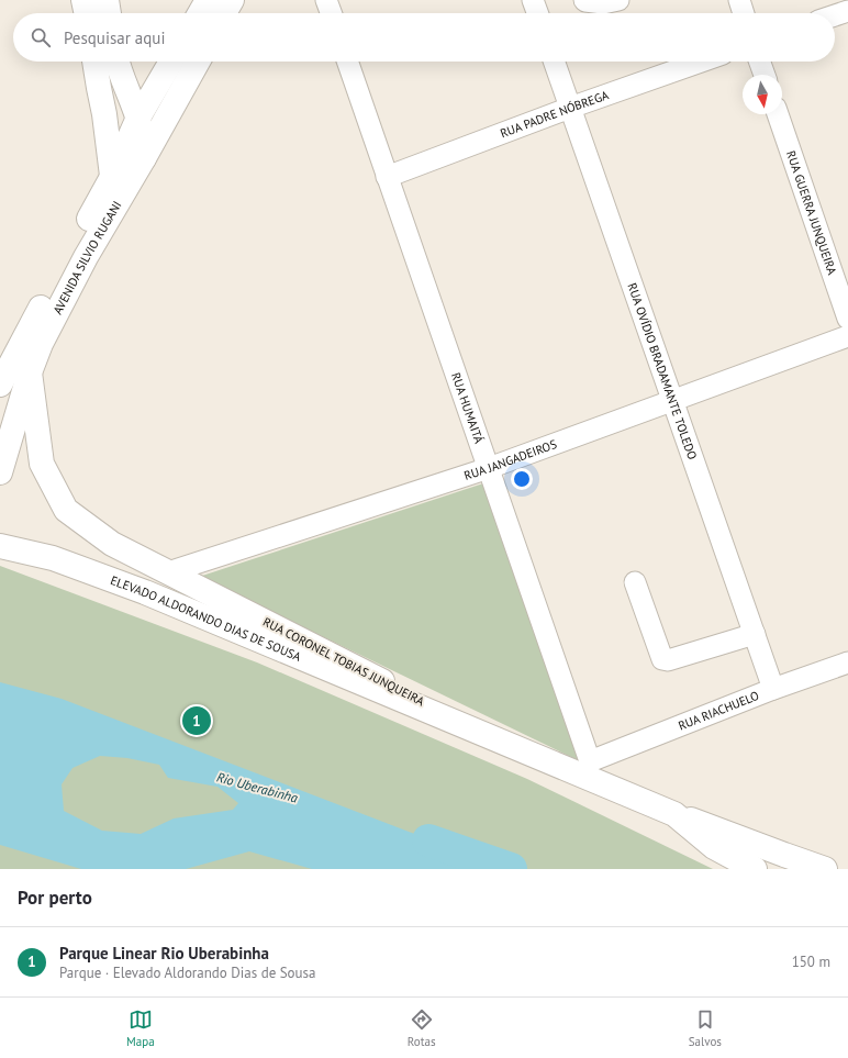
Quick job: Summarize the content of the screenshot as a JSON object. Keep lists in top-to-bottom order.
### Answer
{
  "streets": {
    "main road": ["AVENIDA SILVIO RUGANI", "ELEVADO ALDORANDO DIAS DE SOUSA", "RUA CORONEL TOBIAS JUNQUEIRA"],
    "street": [
      "RUA PADRE NÓBREGA",
      "RUA GUERRA JUNQUEIRA",
      "RUA OVÍDIO BRADAMANTE TOLEDO",
      "RUA HUMAITÁ",
      "RUA JANGADEIROS",
      "RUA RIACHUELO"
    ]
  },
  "crossings": [
    ["RUA PADRE NÓBREGA", "RUA OVÍDIO BRADAMANTE TOLEDO"],
    ["RUA PADRE NÓBREGA", "RUA HUMAITÁ"],
    ["AVENIDA SILVIO RUGANI", "RUA CORONEL TOBIAS JUNQUEIRA"],
    ["RUA OVÍDIO BRADAMANTE TOLEDO", "RUA JANGADEIROS"],
    ["RUA OVÍDIO BRADAMANTE TOLEDO", "RUA RIACHUELO"],
    ["RUA HUMAITÁ", "RUA JANGADEIROS"],
    ["RUA HUMAITÁ", "RUA CORONEL TOBIAS JUNQUEIRA"],
    ["RUA HUMAITÁ", "RUA RIACHUELO"],
    ["RUA JANGADEIROS", "RUA CORONEL TOBIAS JUNQUEIRA"],
    ["ELEVADO ALDORANDO DIAS DE SOUSA", "RUA CORONEL TOBIAS JUNQUEIRA"],
    ["RUA CORONEL TOBIAS JUNQUEIRA", "RUA RIACHUELO"]
  ],
  "water": ["Rio Uberabinha"],
  "north": "bottom",
  "page": {
    "search": "Pesquisar aqui",
    "pins": "1",
    "heading": "Por perto",
    "list": [
      {
        "mark": "1",
        "name": "Parque Linear Rio Uberabinha",
        "note": "Parque · Elevado Aldorando Dias de Sousa",
        "value": "150 m"
      }
    ],
    "nav": ["Mapa", "Rotas", "Salvos"]
  }
}
